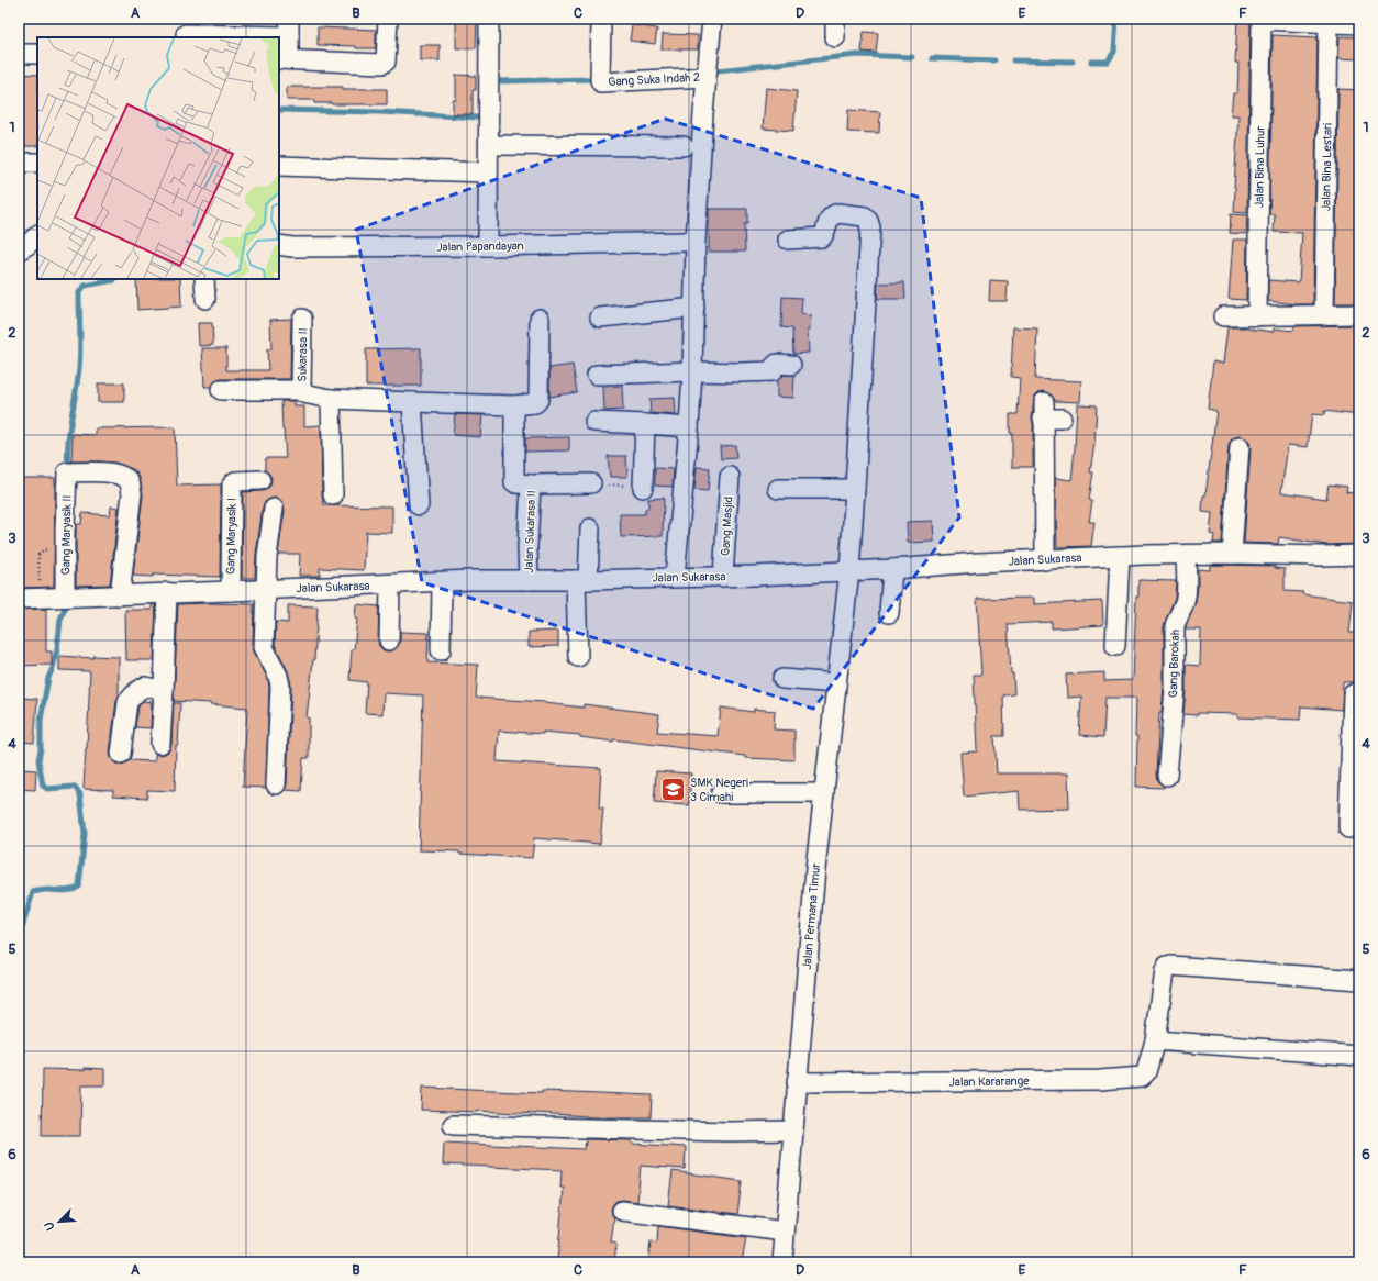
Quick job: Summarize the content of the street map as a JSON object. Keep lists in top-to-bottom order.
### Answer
{
  "streets": {
    "street": [
      "Gang Suka Indah 2",
      "Jalan Bina Luhur",
      "Jalan Bina Lestari",
      "Jalan Papandayan",
      "Sukarasa II",
      "Gang Masjid",
      "Jalan Sukarasa II",
      "Gang Maryasik II",
      "Gang Maryasik I",
      "Jalan Sukarasa",
      "Gang Barokah",
      "Jalan Permana Timur",
      "Jalan Kararange"
    ]
  },
  "crossings": [
    ["Gang Masjid", "Jalan Sukarasa"],
    ["Jalan Sukarasa II", "Jalan Sukarasa"],
    ["Gang Maryasik II", "Jalan Sukarasa"],
    ["Gang Maryasik I", "Jalan Sukarasa"],
    ["Jalan Sukarasa", "Gang Barokah"],
    ["Jalan Sukarasa", "Jalan Permana Timur"],
    ["Jalan Permana Timur", "Jalan Kararange"]
  ],
  "places": {
    "school or university": ["SMK Negeri 3 Cimahi"]
  },
  "north": "bottom left",
  "grid": {
    "columns": [
      "A",
      "B",
      "C",
      "D",
      "E",
      "F"
    ],
    "rows": [
      "1",
      "2",
      "3",
      "4",
      "5",
      "6"
    ]
  }
}
